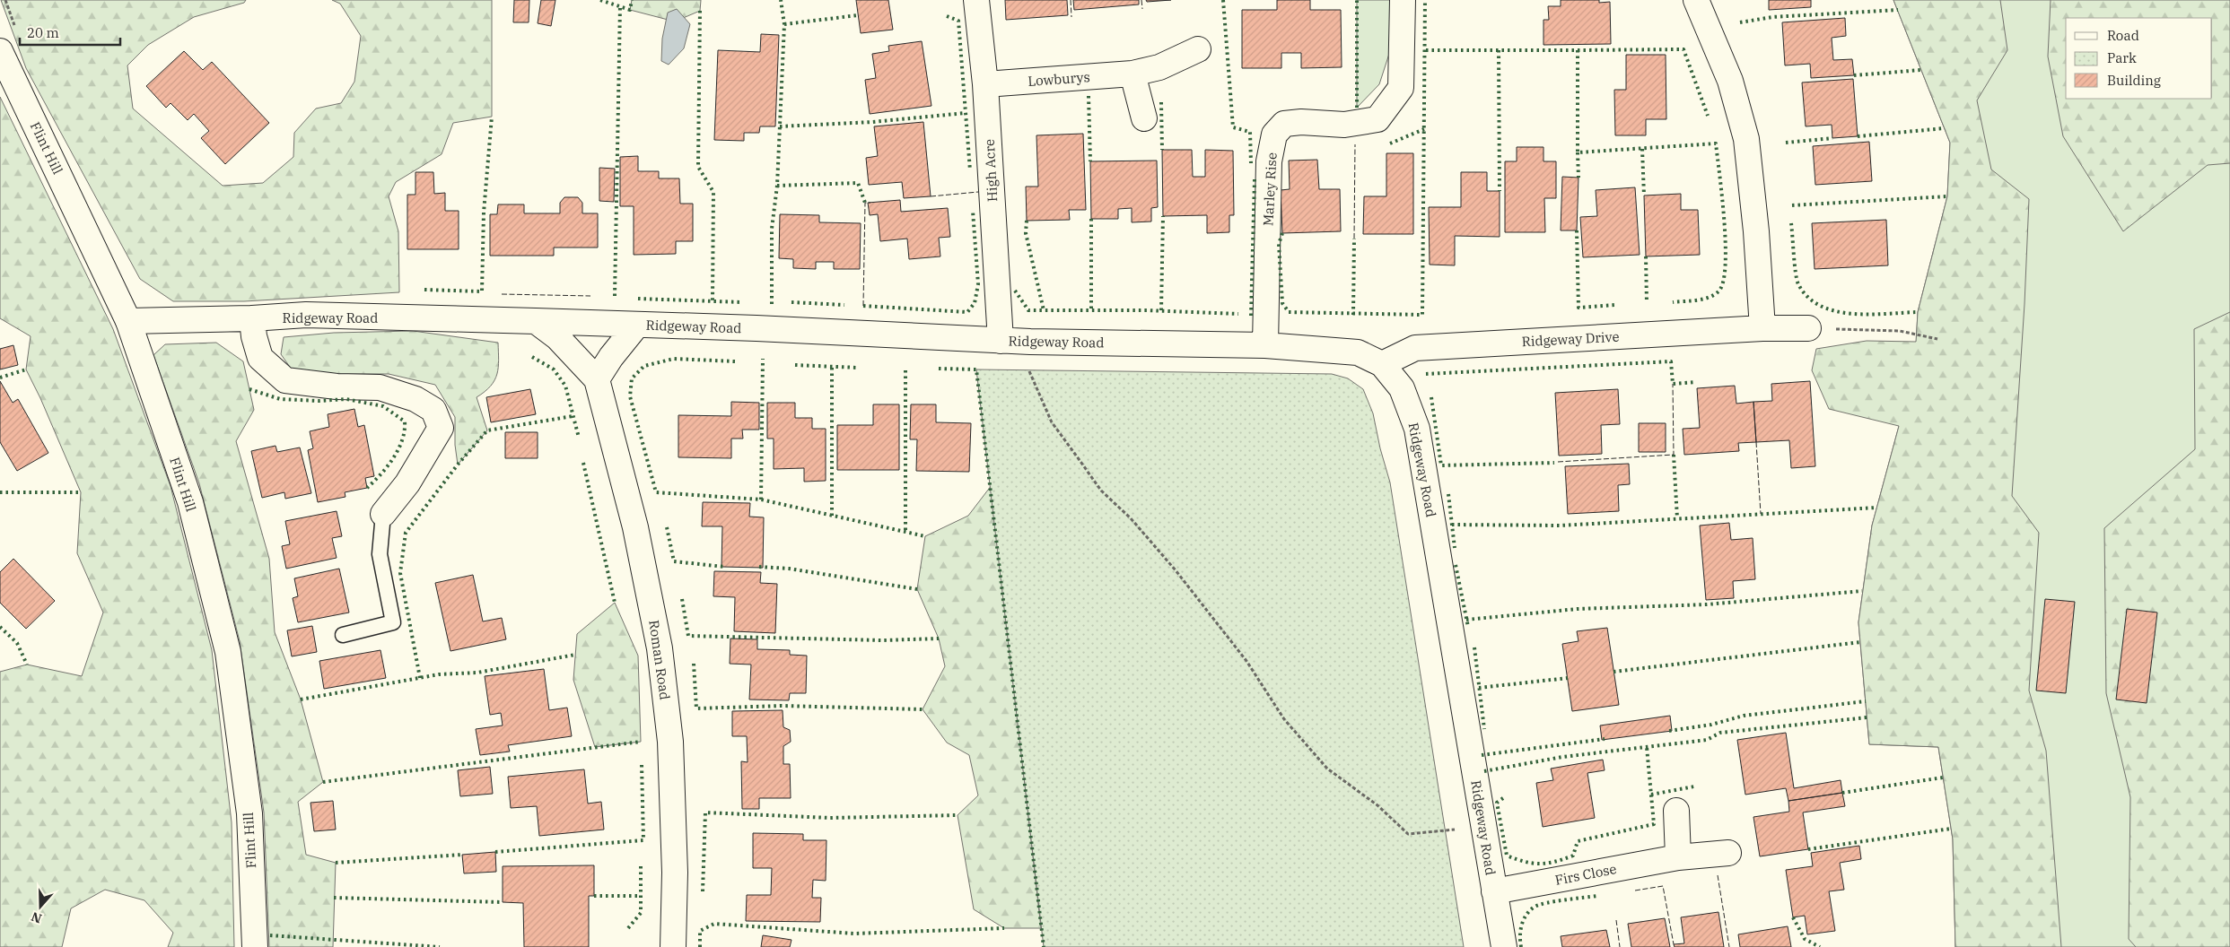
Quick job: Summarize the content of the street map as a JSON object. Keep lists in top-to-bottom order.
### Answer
{
  "streets": {
    "street": [
      "Lowburys",
      "Flint Hill",
      "High Acre",
      "Marley Rise",
      "Ridgeway Road",
      "Ridgeway Drive",
      "Roman Road",
      "Firs Close"
    ]
  },
  "crossings": [
    ["Lowburys", "High Acre"],
    ["Flint Hill", "Ridgeway Road"],
    ["High Acre", "Ridgeway Road"],
    ["Marley Rise", "Ridgeway Road"],
    ["Ridgeway Road", "Ridgeway Drive"],
    ["Ridgeway Road", "Roman Road"],
    ["Ridgeway Road", "Firs Close"]
  ],
  "legend": ["Road", "Park", "Building"],
  "scale_bar": "20 m",
  "north": "bottom"
}
